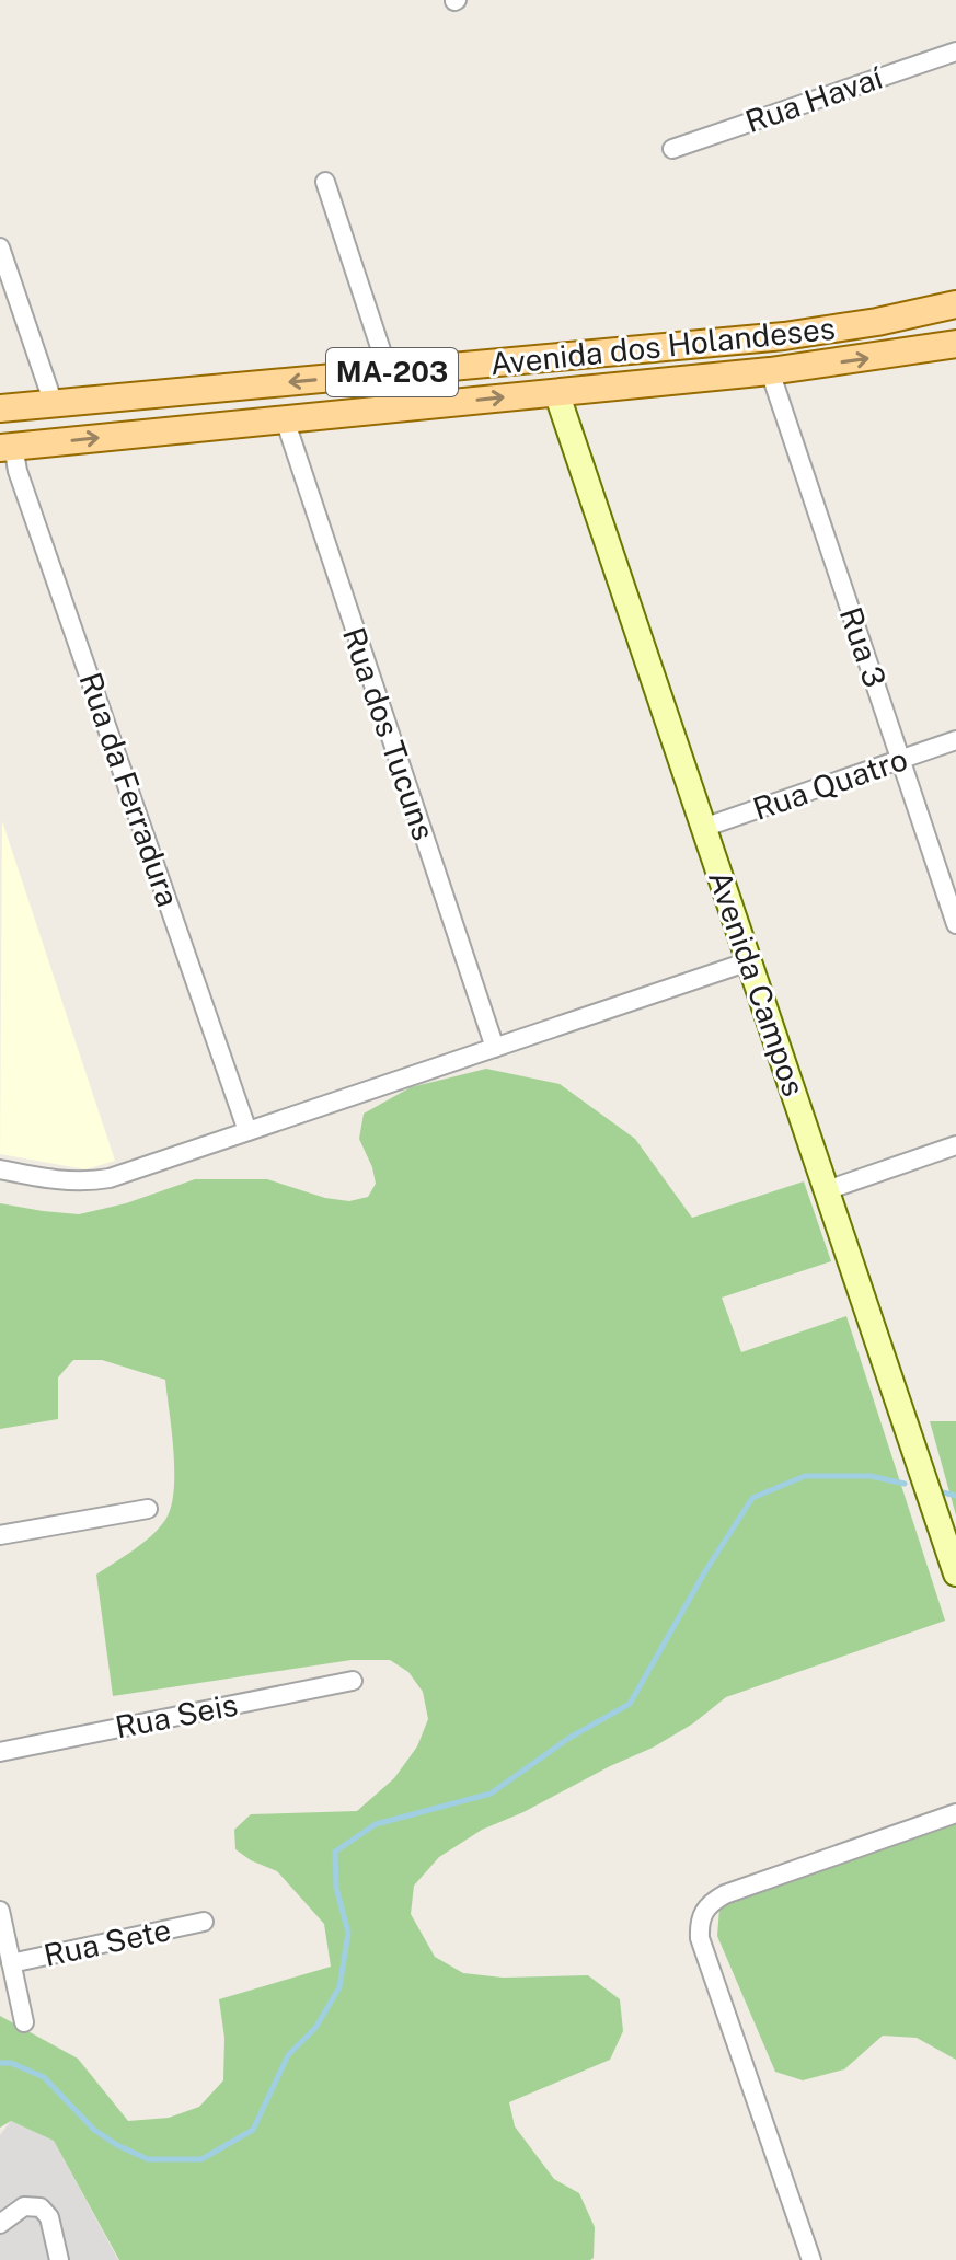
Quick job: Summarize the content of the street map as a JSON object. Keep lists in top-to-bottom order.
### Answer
{
  "streets": {
    "main road": ["Avenida dos Holandeses", "MA-203"],
    "street": [
      "Rua Havaí",
      "Rua 3",
      "Rua dos Tucuns",
      "Rua Quatro",
      "Rua da Ferradura",
      "Avenida Campos",
      "Rua Seis",
      "Rua Sete"
    ]
  },
  "crossings": [
    ["Avenida dos Holandeses", "Rua 3"],
    ["Avenida dos Holandeses", "Rua dos Tucuns"],
    ["Avenida dos Holandeses", "Rua da Ferradura"],
    ["Avenida dos Holandeses", "Avenida Campos"],
    ["Rua 3", "Rua Quatro"],
    ["Rua Quatro", "Avenida Campos"]
  ]
}
